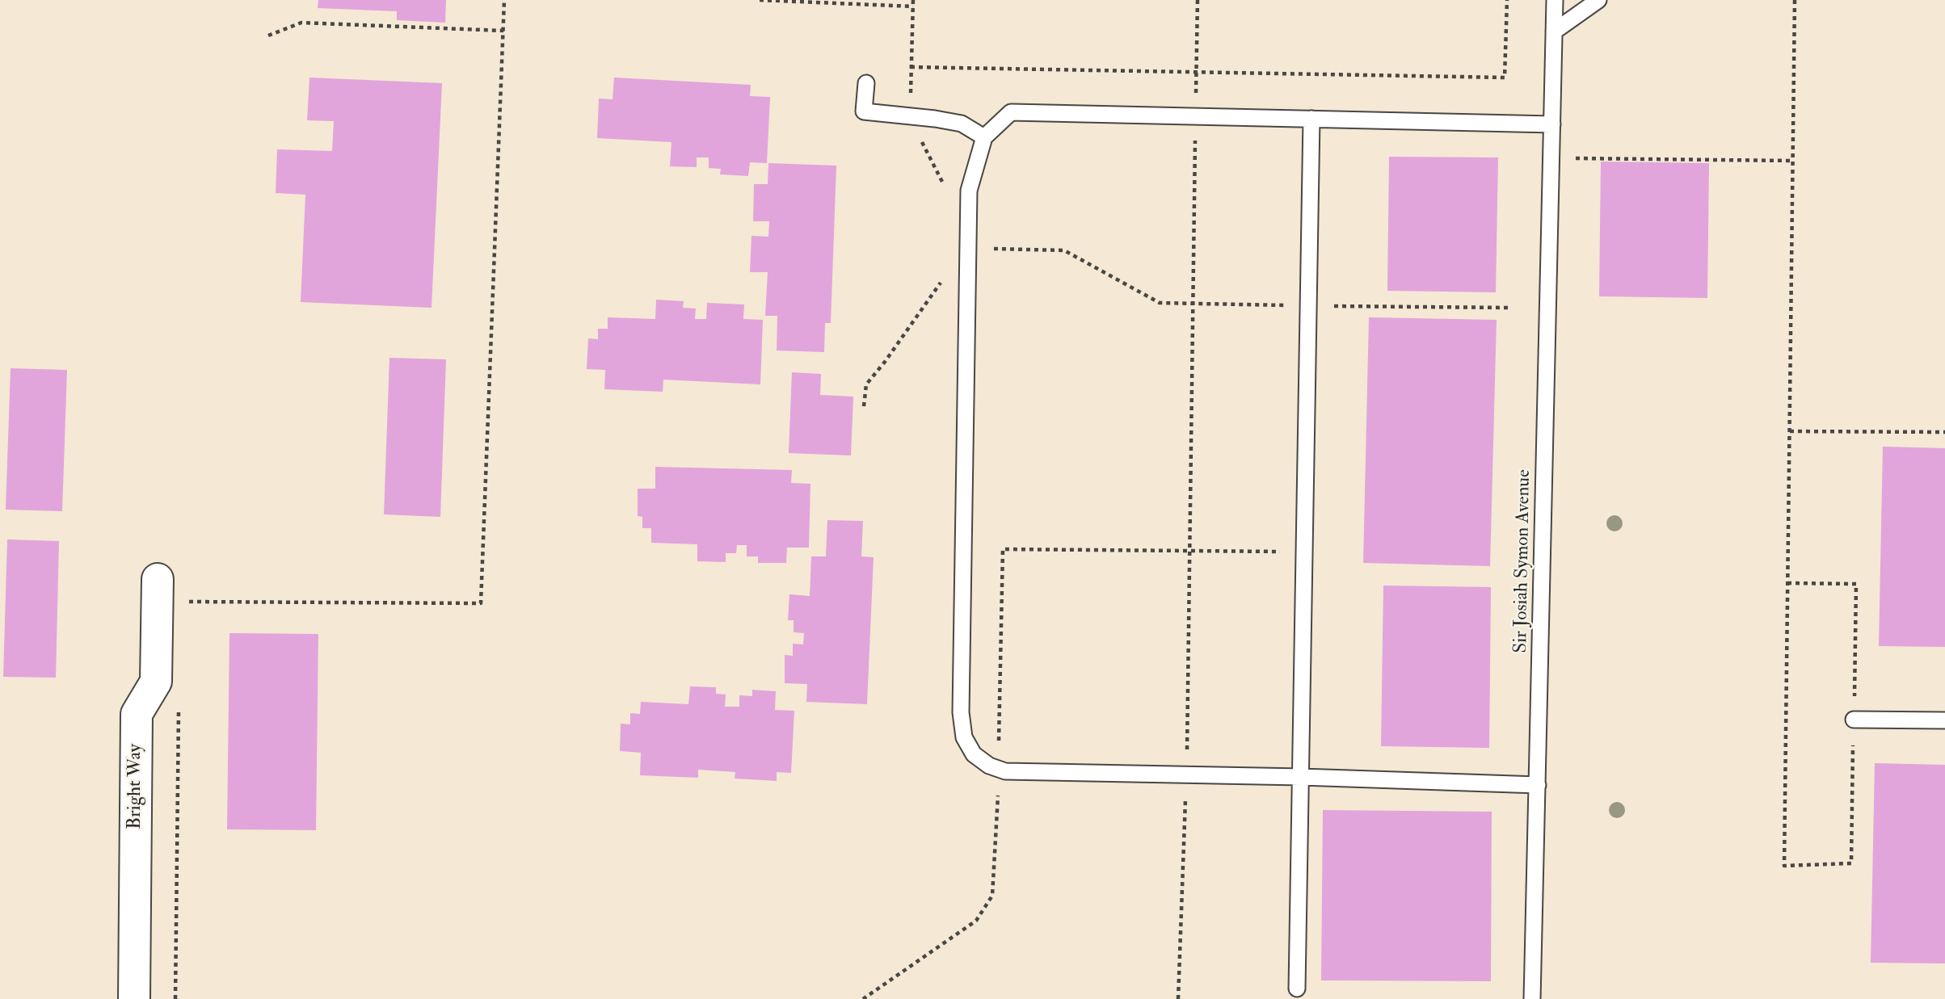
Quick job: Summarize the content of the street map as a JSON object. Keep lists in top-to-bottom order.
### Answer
{
  "streets": {
    "street": ["Bright Way"],
    "lane": ["Sir Josiah Symon Avenue"]
  }
}
